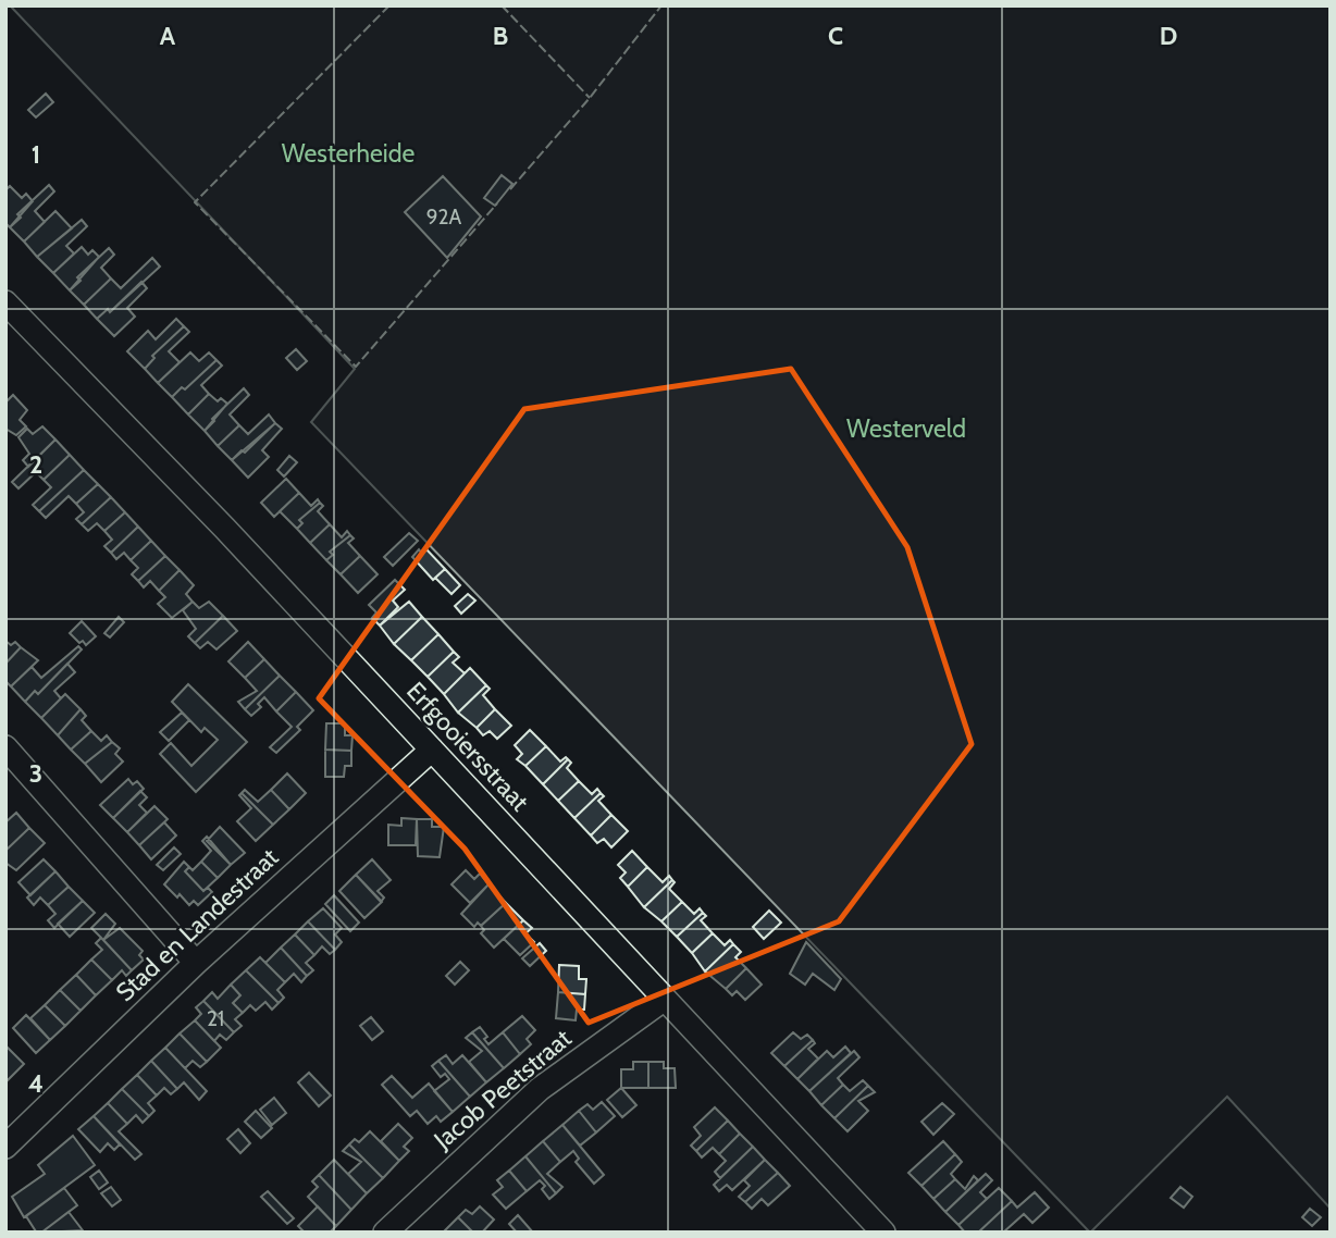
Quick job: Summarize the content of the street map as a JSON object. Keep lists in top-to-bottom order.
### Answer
{
  "streets": {
    "street": ["Erfgooiersstraat", "Stad en Landestraat", "Jacob Peetstraat"]
  },
  "crossings": [
    ["Erfgooiersstraat", "Stad en Landestraat"],
    ["Erfgooiersstraat", "Jacob Peetstraat"]
  ],
  "parks": ["Westerheide", "Westerveld"],
  "house_numbers": ["92A", "21"],
  "grid": {
    "columns": [
      "A",
      "B",
      "C",
      "D"
    ],
    "rows": [
      "1",
      "2",
      "3",
      "4"
    ]
  }
}
